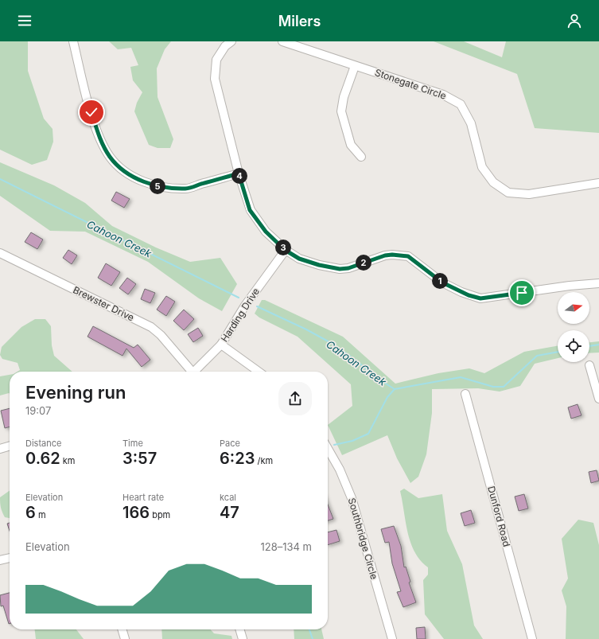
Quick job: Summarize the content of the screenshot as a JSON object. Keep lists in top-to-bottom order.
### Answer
{
  "streets": {
    "street": [
      "Stonegate Circle",
      "Brewster Drive",
      "Harding Drive",
      "Dunford Road",
      "Southbridge Circle"
    ]
  },
  "water": ["Cahoon Creek"],
  "north": "right",
  "page": {
    "header": "Milers",
    "pins": [
      "4",
      "5",
      "3",
      "2",
      "1"
    ],
    "heading": ["Evening run", "19:07"],
    "stats": [
      ["Distance", "0.62 km"],
      ["Time", "3:57"],
      ["Pace", "6:23 /km"],
      ["Elevation", "6 m"],
      ["Heart rate", "166 bpm"],
      ["kcal", "47"]
    ],
    "chart": ["Elevation", "128–134 m"]
  }
}
